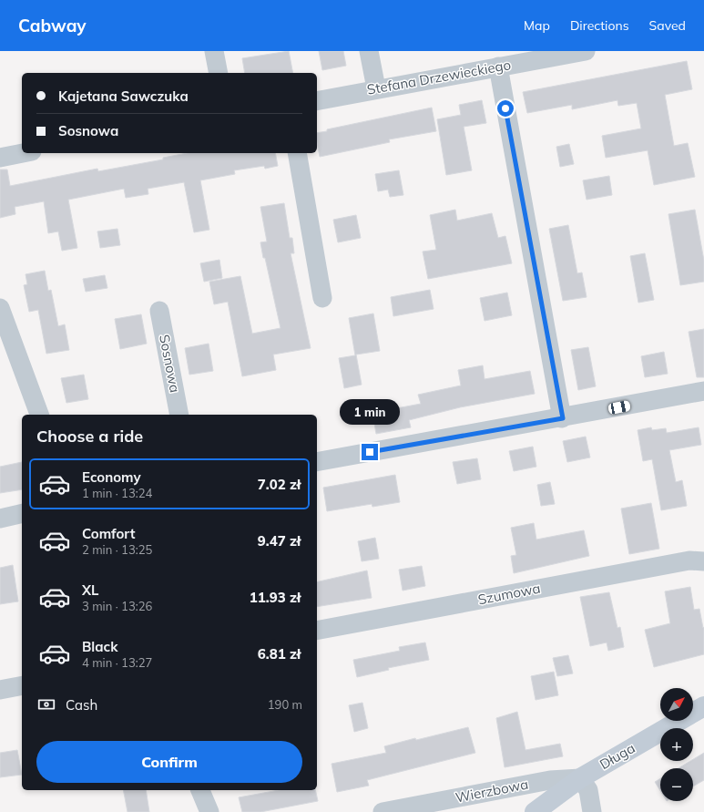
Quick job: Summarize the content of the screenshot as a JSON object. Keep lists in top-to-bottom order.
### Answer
{
  "streets": {
    "street": [
      "Stefana Drzewieckiego",
      "Sosnowa",
      "Szumowa",
      "Długa",
      "Wierzbowa"
    ]
  },
  "crossings": [
    ["Długa", "Wierzbowa"]
  ],
  "north": "top right",
  "page": {
    "header": "Cabway",
    "nav": ["Map", "Directions", "Saved"],
    "banner": ["Kajetana Sawczuka", "Sosnowa"],
    "bubble": "1 min",
    "heading": "Choose a ride",
    "list": [
      {
        "name": "Economy",
        "note": "1 min · 13:24",
        "value": "7.02 zł"
      },
      {
        "name": "Comfort",
        "note": "2 min · 13:25",
        "value": "9.47 zł"
      },
      {
        "name": "XL",
        "note": "3 min · 13:26",
        "value": "11.93 zł"
      },
      {
        "name": "Black",
        "note": "4 min · 13:27",
        "value": "6.81 zł"
      }
    ],
    "pay": ["Cash", "190 m"],
    "map_buttons": ["+", "−"],
    "buttons": "Confirm"
  }
}
